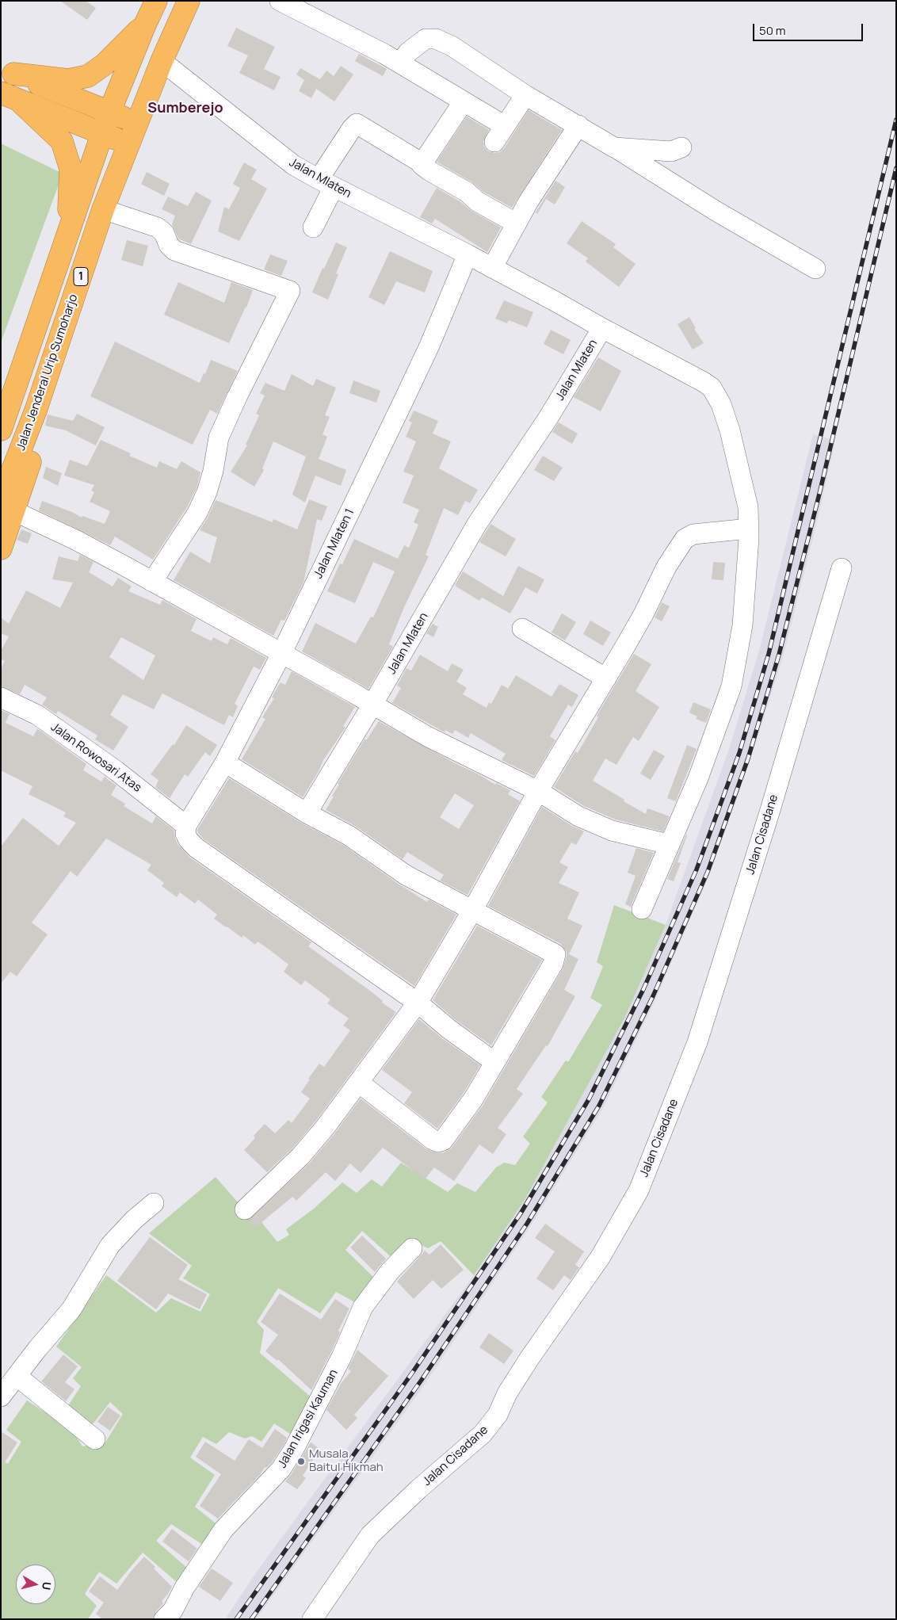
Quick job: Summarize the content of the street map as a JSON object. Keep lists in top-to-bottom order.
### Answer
{
  "streets": {
    "highway": ["1", "Jalan Jenderal Urip Sumoharjo"],
    "street": [
      "Jalan Mlaten",
      "Jalan Mlaten 1",
      "Jalan Rowosari Atas",
      "Jalan Cisadane",
      "Jalan Irigasi Kauman"
    ]
  },
  "crossings": [
    ["Jalan Mlaten", "Jalan Jenderal Urip Sumoharjo"],
    ["Jalan Mlaten", "Jalan Mlaten 1"],
    ["Jalan Mlaten 1", "Jalan Rowosari Atas"]
  ],
  "districts": ["Sumberejo"],
  "places": ["Musala Baitul Hikmah"],
  "scale_bar": "50 m",
  "north": "right"
}
